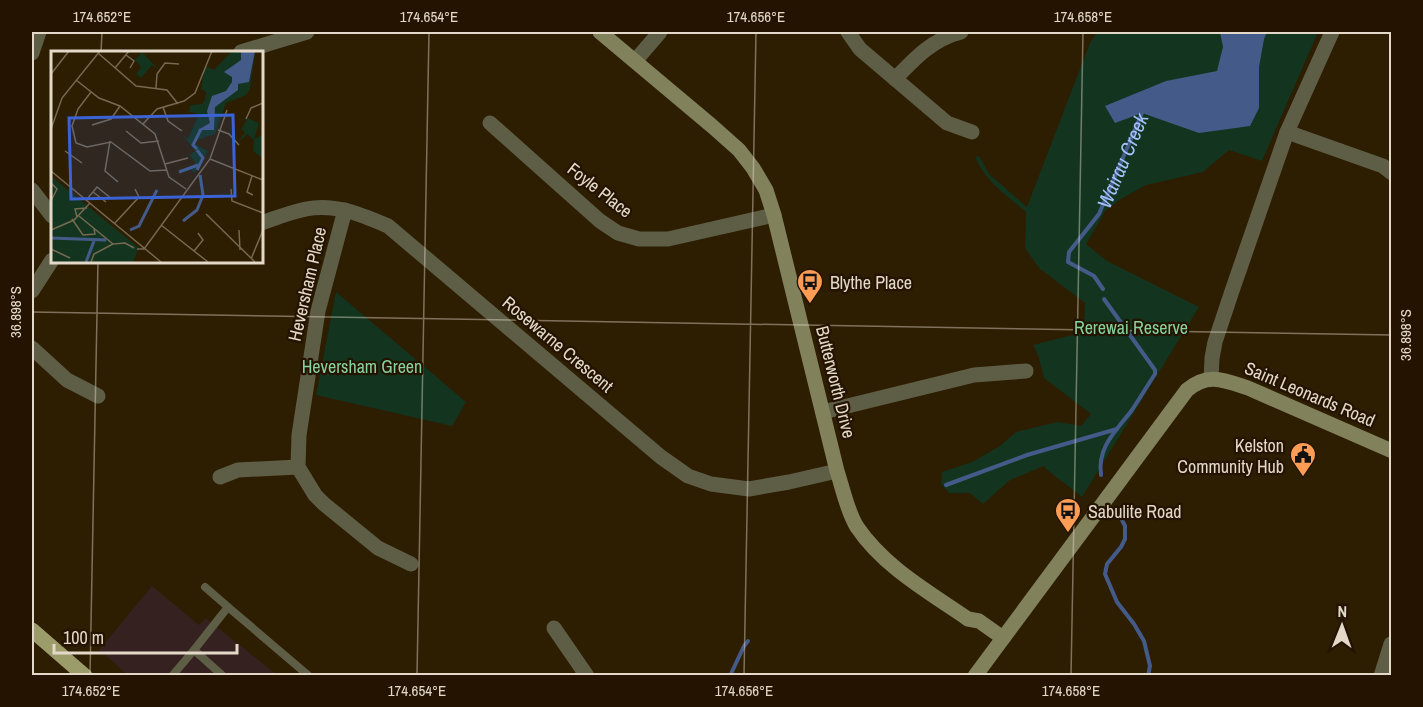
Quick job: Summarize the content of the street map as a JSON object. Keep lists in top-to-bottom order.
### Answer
{
  "streets": {
    "street": [
      "Foyle Place",
      "Heversham Place",
      "Rosewarne Crescent",
      "Butterworth Drive",
      "Saint Leonards Road"
    ]
  },
  "crossings": [
    ["Foyle Place", "Butterworth Drive"],
    ["Heversham Place", "Rosewarne Crescent"],
    ["Rosewarne Crescent", "Butterworth Drive"]
  ],
  "water": ["Wairau Creek"],
  "parks": ["Rerewai Reserve", "Heversham Green"],
  "places": {
    "bus stop": ["Blythe Place", "Sabulite Road"],
    "public building": ["Kelston Community Hub"]
  },
  "scale_bar": "100 m",
  "north": "top",
  "coordinates": [
    "174.652°E",
    "174.654°E",
    "174.656°E",
    "174.658°E",
    "36.898°S"
  ]
}
